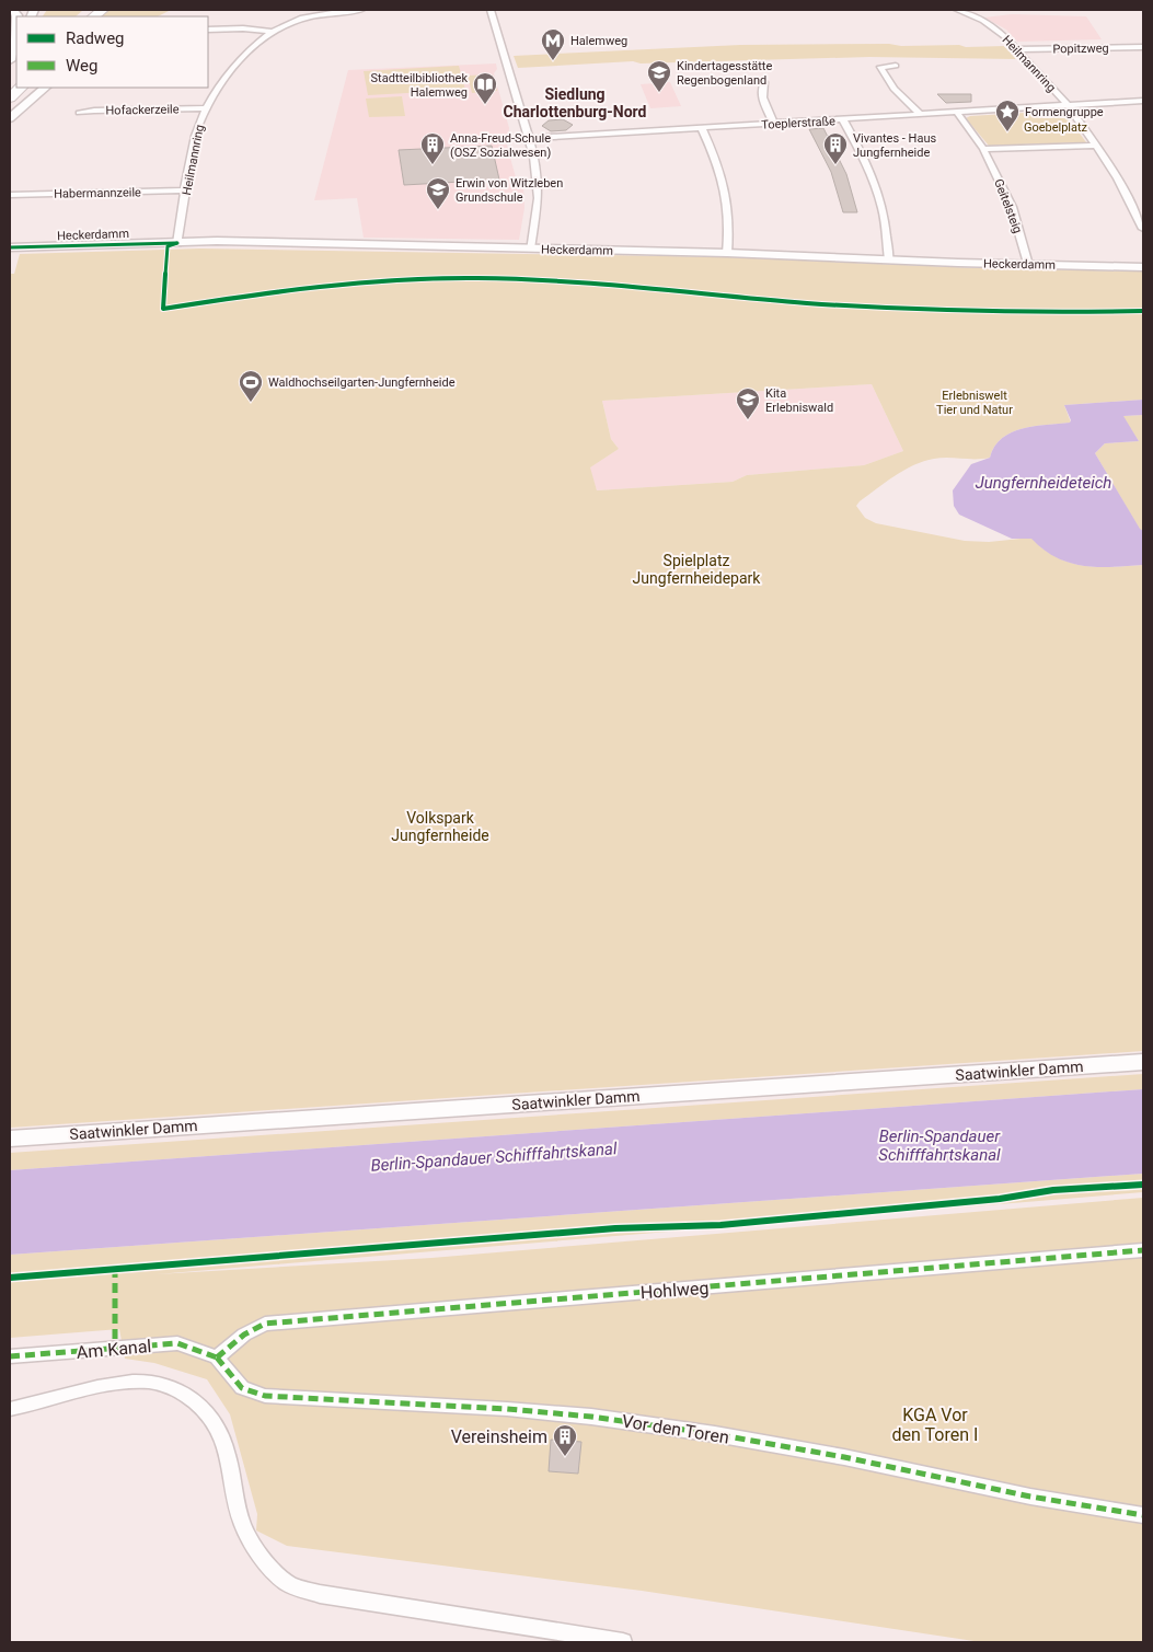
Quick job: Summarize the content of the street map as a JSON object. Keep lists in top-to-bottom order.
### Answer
{
  "streets": {
    "street": [
      "Popitzweg",
      "Heilmannring",
      "Hofackerzeile",
      "Toeplerstraße",
      "Habermannzeile",
      "Geitelsteig",
      "Heckerdamm",
      "Saatwinkler Damm",
      "Hohlweg",
      "Am Kanal",
      "Vor den Toren"
    ]
  },
  "crossings": [
    ["Popitzweg", "Heilmannring"],
    ["Heilmannring", "Hofackerzeile"],
    ["Heilmannring", "Toeplerstraße"],
    ["Heilmannring", "Habermannzeile"],
    ["Heilmannring", "Heckerdamm"],
    ["Geitelsteig", "Heckerdamm"],
    ["Hohlweg", "Am Kanal"],
    ["Hohlweg", "Vor den Toren"],
    ["Am Kanal", "Vor den Toren"]
  ],
  "districts": ["Siedlung Charlottenburg-Nord"],
  "water": ["Jungfernheideteich", "Berlin-Spandauer Schifffahrtskanal"],
  "parks": [
    "Goebelplatz",
    "Erlebniswelt Tier und Natur",
    "Spielplatz Jungfernheidepark",
    "Volkspark Jungfernheide",
    "KGA Vor den Toren I"
  ],
  "places": {
    "metro station": ["Halemweg"],
    "school or university": ["Kindertagesstätte Regenbogenland", "Erwin von Witzleben Grundschule", "Kita Erlebniswald"],
    "library": ["Stadtteilbibliothek Halemweg"],
    "place": ["Formengruppe"],
    "building": ["Anna-Freud-Schule (OSZ Sozialwesen)", "Vivantes - Haus Jungfernheide", "Vereinsheim"],
    "sports": ["Waldhochseilgarten-Jungfernheide"]
  },
  "legend": ["Radweg", "Weg"]
}
